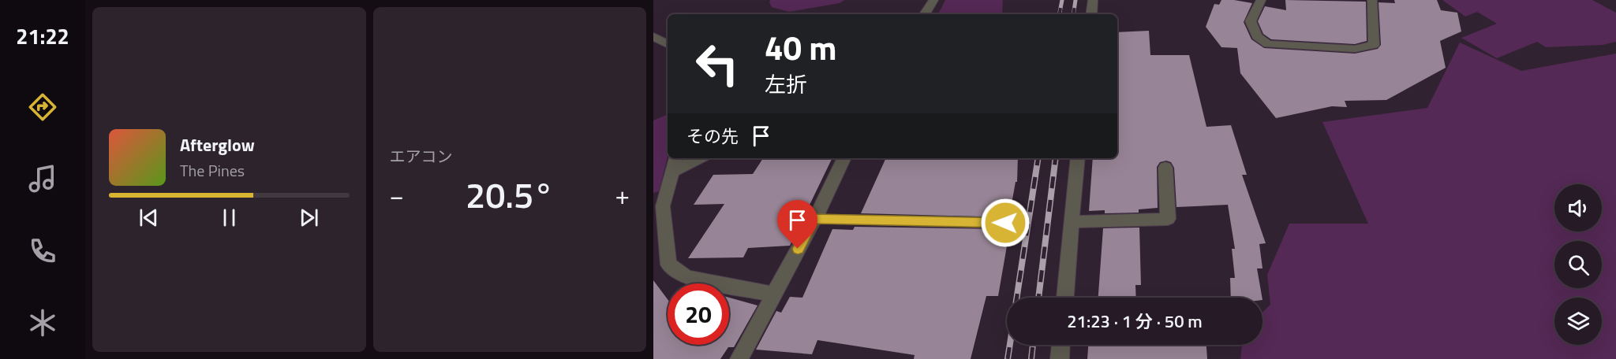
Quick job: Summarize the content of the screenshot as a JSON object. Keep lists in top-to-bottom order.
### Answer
{
  "page": {
    "tabs": "21:22",
    "tile": "エアコン",
    "turn": ["40 m", "左折"],
    "then": "その先",
    "song": ["Afterglow", "The Pines"],
    "heat": ["−", "20.5°", "+"],
    "limit": "20",
    "trip": "21:23 · 1 分 · 50 m"
  }
}
